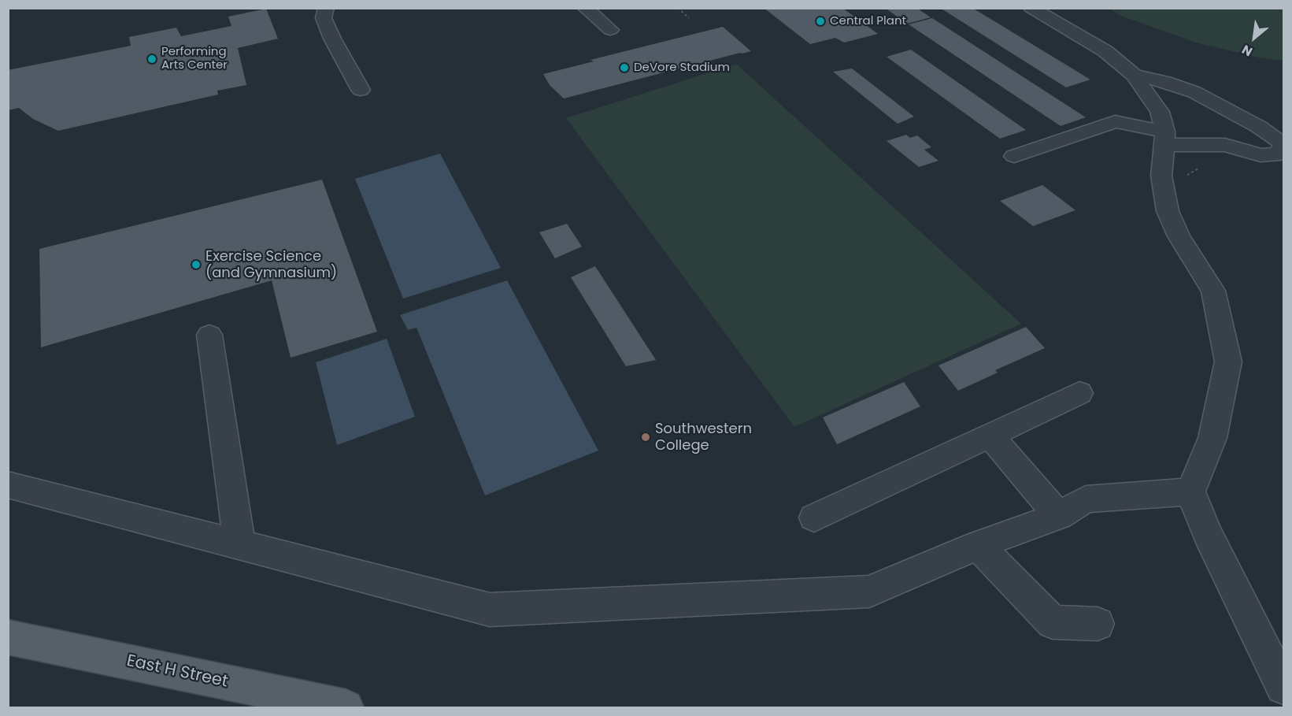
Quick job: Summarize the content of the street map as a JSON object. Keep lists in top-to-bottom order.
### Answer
{
  "streets": {
    "main road": ["East H Street"]
  },
  "places": [
    "Central Plant",
    "Performing Arts Center",
    "DeVore Stadium",
    "Exercise Science (and Gymnasium)",
    "Southwestern College"
  ],
  "north": "bottom left"
}
